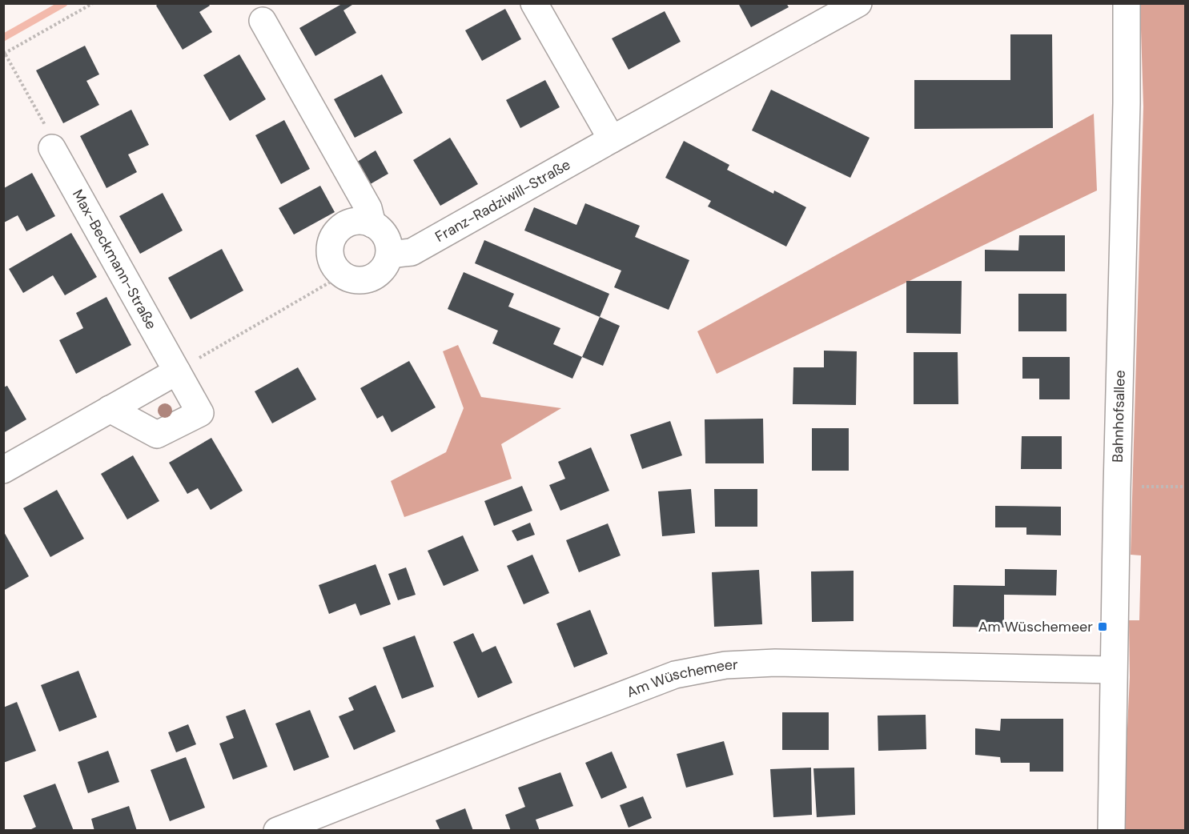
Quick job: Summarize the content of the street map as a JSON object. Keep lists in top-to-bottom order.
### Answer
{
  "streets": {
    "street": [
      "Franz-Radziwill-Straße",
      "Max-Beckmann-Straße",
      "Bahnhofsallee",
      "Am Wüschemeer"
    ]
  },
  "crossings": [
    ["Bahnhofsallee", "Am Wüschemeer"]
  ],
  "places": {
    "transit": ["Am Wüschemeer"]
  }
}
